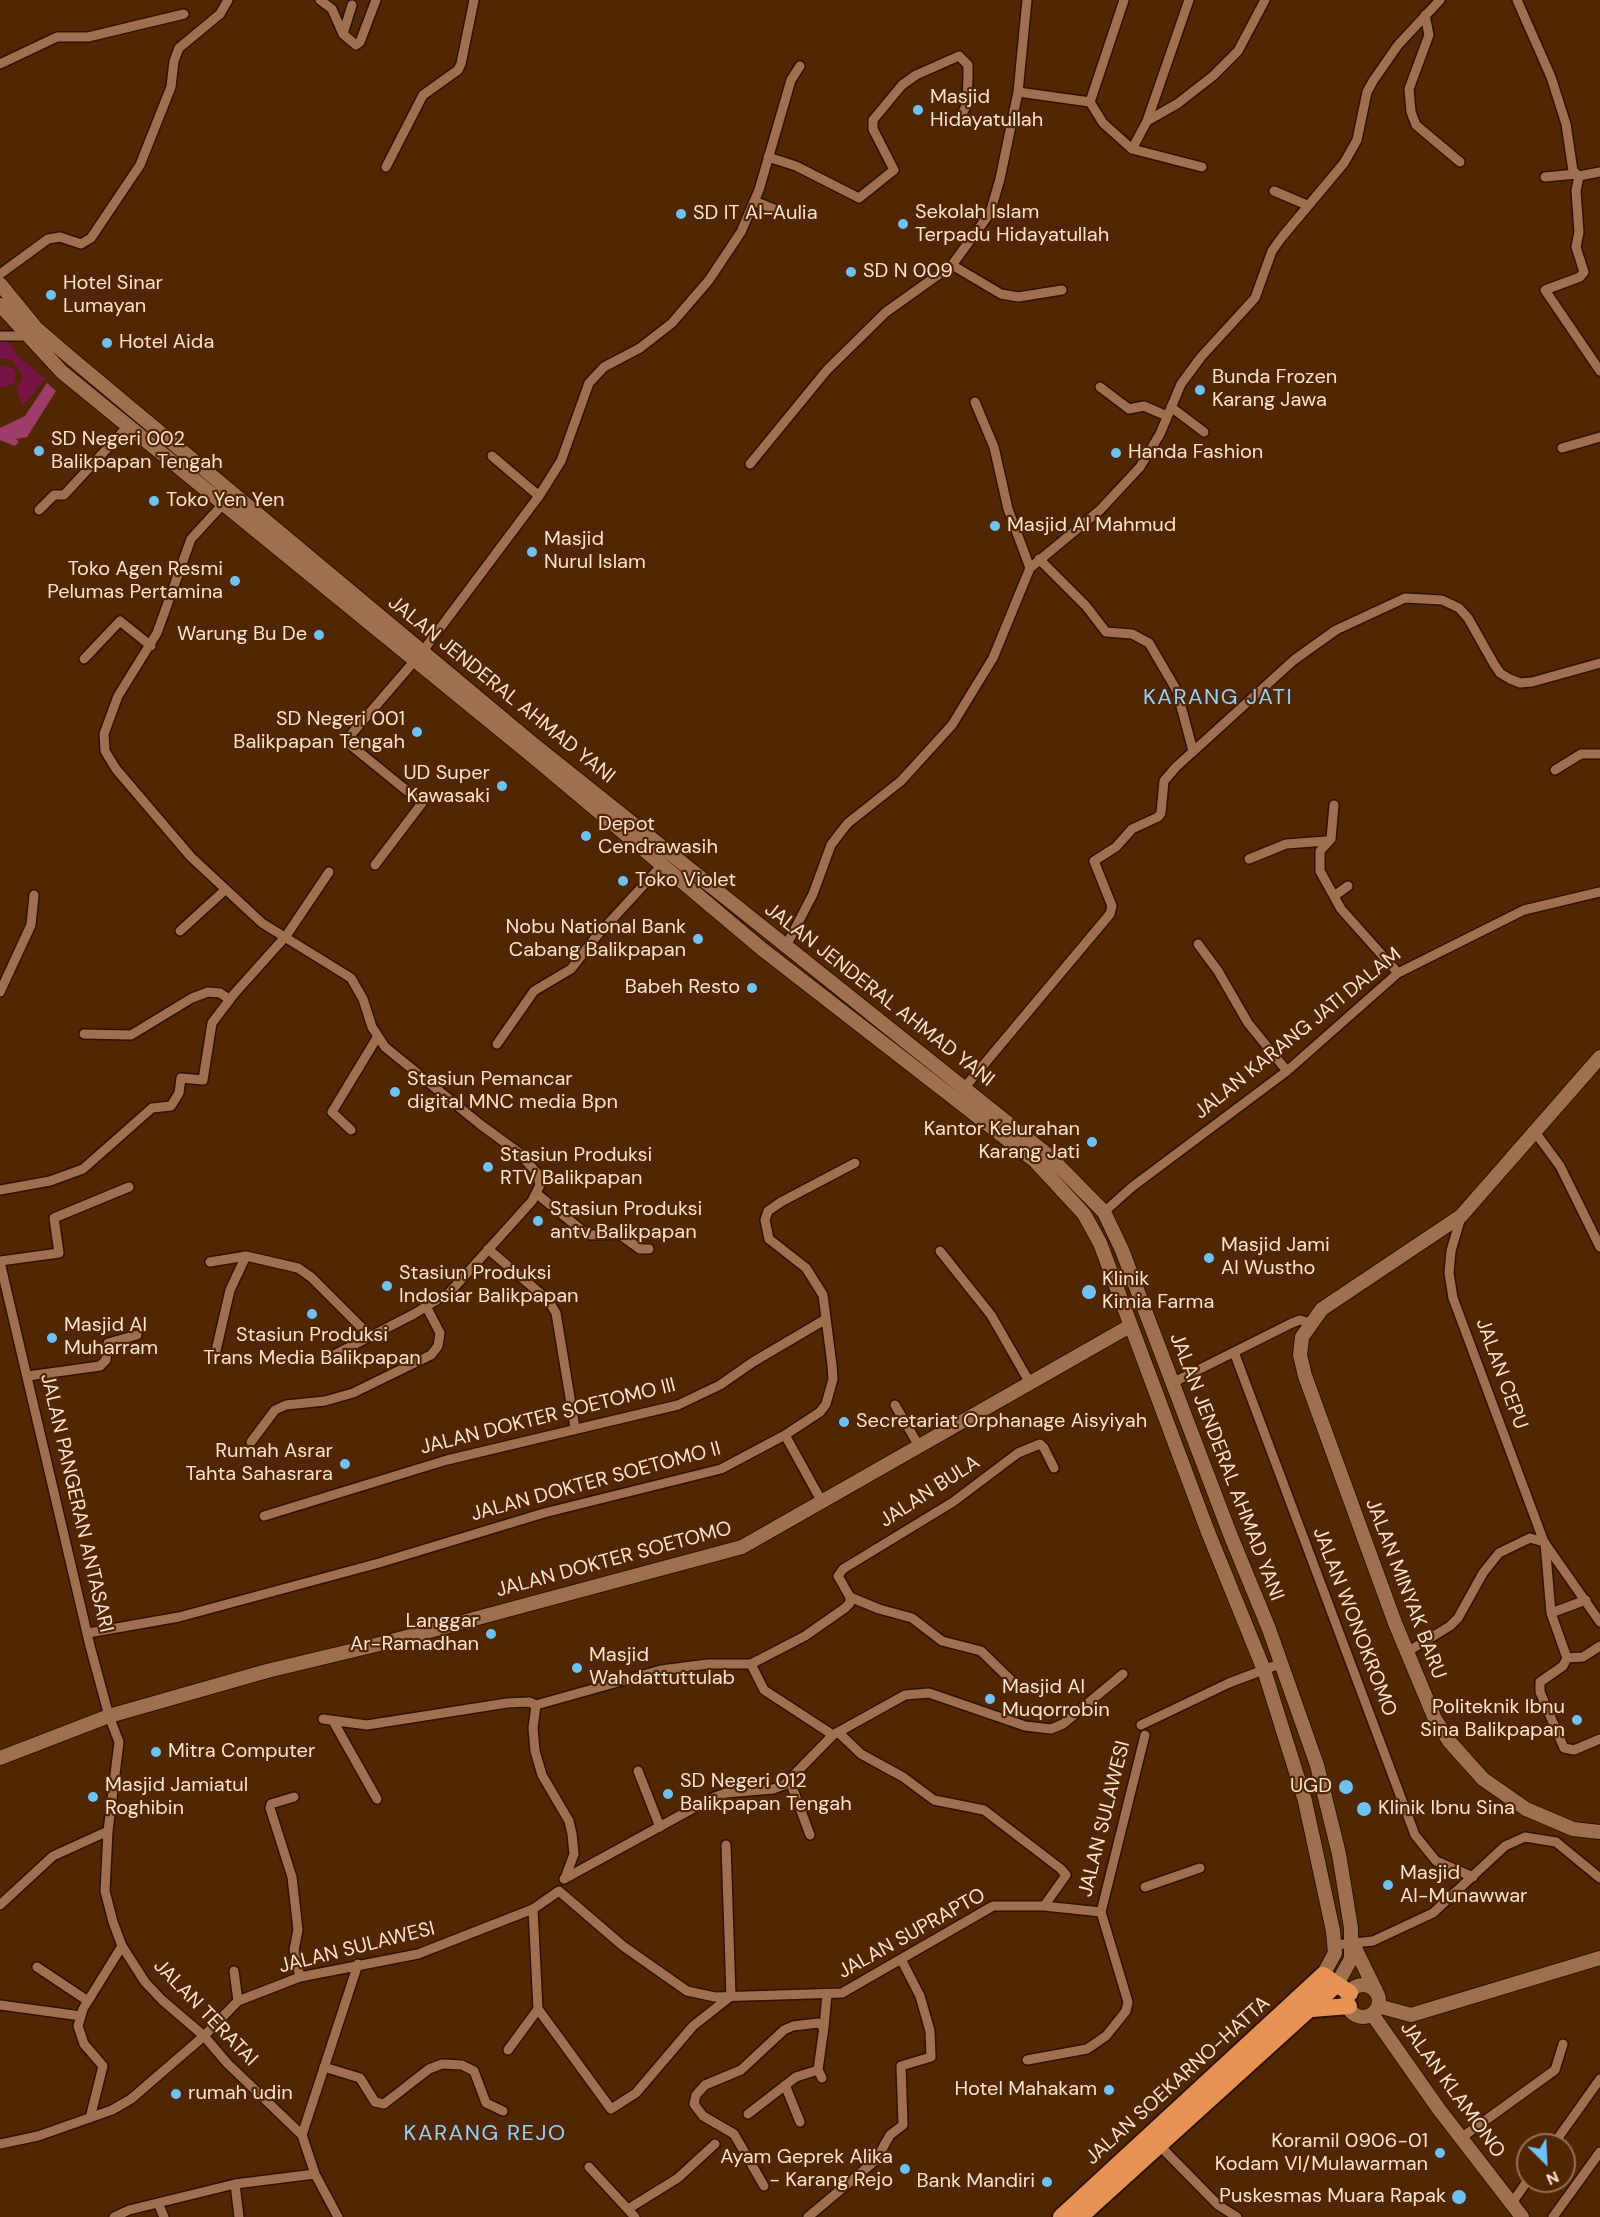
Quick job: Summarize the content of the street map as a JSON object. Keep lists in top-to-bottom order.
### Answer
{
  "streets": {
    "highway": ["JALAN SOEKARNO-HATTA"],
    "main road": [
      "JALAN JENDERAL AHMAD YANI",
      "JALAN DOKTER SOETOMO",
      "JALAN MINYAK BARU",
      "JALAN KLAMONO"
    ],
    "street": [
      "JALAN KARANG JATI DALAM",
      "JALAN CEPU",
      "JALAN DOKTER SOETOMO III",
      "JALAN DOKTER SOETOMO II",
      "JALAN BULA",
      "JALAN PANGERAN ANTASARI",
      "JALAN WONOKROMO",
      "JALAN SULAWESI",
      "JALAN SUPRAPTO",
      "JALAN TERATAI"
    ]
  },
  "crossings": [
    ["JALAN JENDERAL AHMAD YANI", "JALAN KARANG JATI DALAM"],
    ["JALAN JENDERAL AHMAD YANI", "JALAN DOKTER SOETOMO"],
    ["JALAN JENDERAL AHMAD YANI", "JALAN SOEKARNO-HATTA"],
    ["JALAN JENDERAL AHMAD YANI", "JALAN KLAMONO"],
    ["JALAN DOKTER SOETOMO III", "JALAN DOKTER SOETOMO II"],
    ["JALAN DOKTER SOETOMO II", "JALAN PANGERAN ANTASARI"],
    ["JALAN PANGERAN ANTASARI", "JALAN DOKTER SOETOMO"],
    ["JALAN PANGERAN ANTASARI", "JALAN TERATAI"],
    ["JALAN DOKTER SOETOMO", "JALAN TERATAI"],
    ["JALAN SULAWESI", "JALAN SUPRAPTO"],
    ["JALAN SULAWESI", "JALAN TERATAI"]
  ],
  "districts": ["KARANG JATI", "KARANG REJO"],
  "places": [
    "Masjid Hidayatullah",
    "SD IT Al-Aulia",
    "Sekolah Islam Terpadu Hidayatullah",
    "SD N 009",
    "Hotel Sinar Lumayan",
    "Hotel Aida",
    "Bunda Frozen Karang Jawa",
    "SD Negeri 002 Balikpapan Tengah",
    "Handa Fashion",
    "Toko Yen Yen",
    "Masjid Al Mahmud",
    "Masjid Nurul Islam",
    "Toko Agen Resmi Pelumas Pertamina",
    "Warung Bu De",
    "SD Negeri 001 Balikpapan Tengah",
    "UD Super Kawasaki",
    "Depot Cendrawasih",
    "Toko Violet",
    "Nobu National Bank Cabang Balikpapan",
    "Babeh Resto",
    "Stasiun Pemancar digital MNC media Bpn",
    "Kantor Kelurahan Karang Jati",
    "Stasiun Produksi RTV Balikpapan",
    "Stasiun Produksi antv Balikpapan",
    "Masjid Jami Al Wustho",
    "Stasiun Produksi Indosiar Balikpapan",
    "Klinik Kimia Farma",
    "Stasiun Produksi Trans Media Balikpapan",
    "Masjid Al Muharram",
    "Secretariat Orphanage Aisyiyah",
    "Rumah Asrar Tahta Sahasrara",
    "Langgar Ar-Ramadhan",
    "Masjid Wahdattuttulab",
    "Masjid Al Muqorrobin",
    "Politeknik Ibnu Sina Balikpapan",
    "Mitra Computer",
    "UGD",
    "SD Negeri 012 Balikpapan Tengah",
    "Masjid Jamiatul Roghibin",
    "Klinik Ibnu Sina",
    "Masjid Al-Munawwar",
    "Hotel Mahakam",
    "rumah udin",
    "Koramil 0906-01 Kodam VI/Mulawarman",
    "Ayam Geprek Alika - Karang Rejo",
    "Bank Mandiri",
    "Puskesmas Muara Rapak"
  ],
  "north": "bottom right"
}
